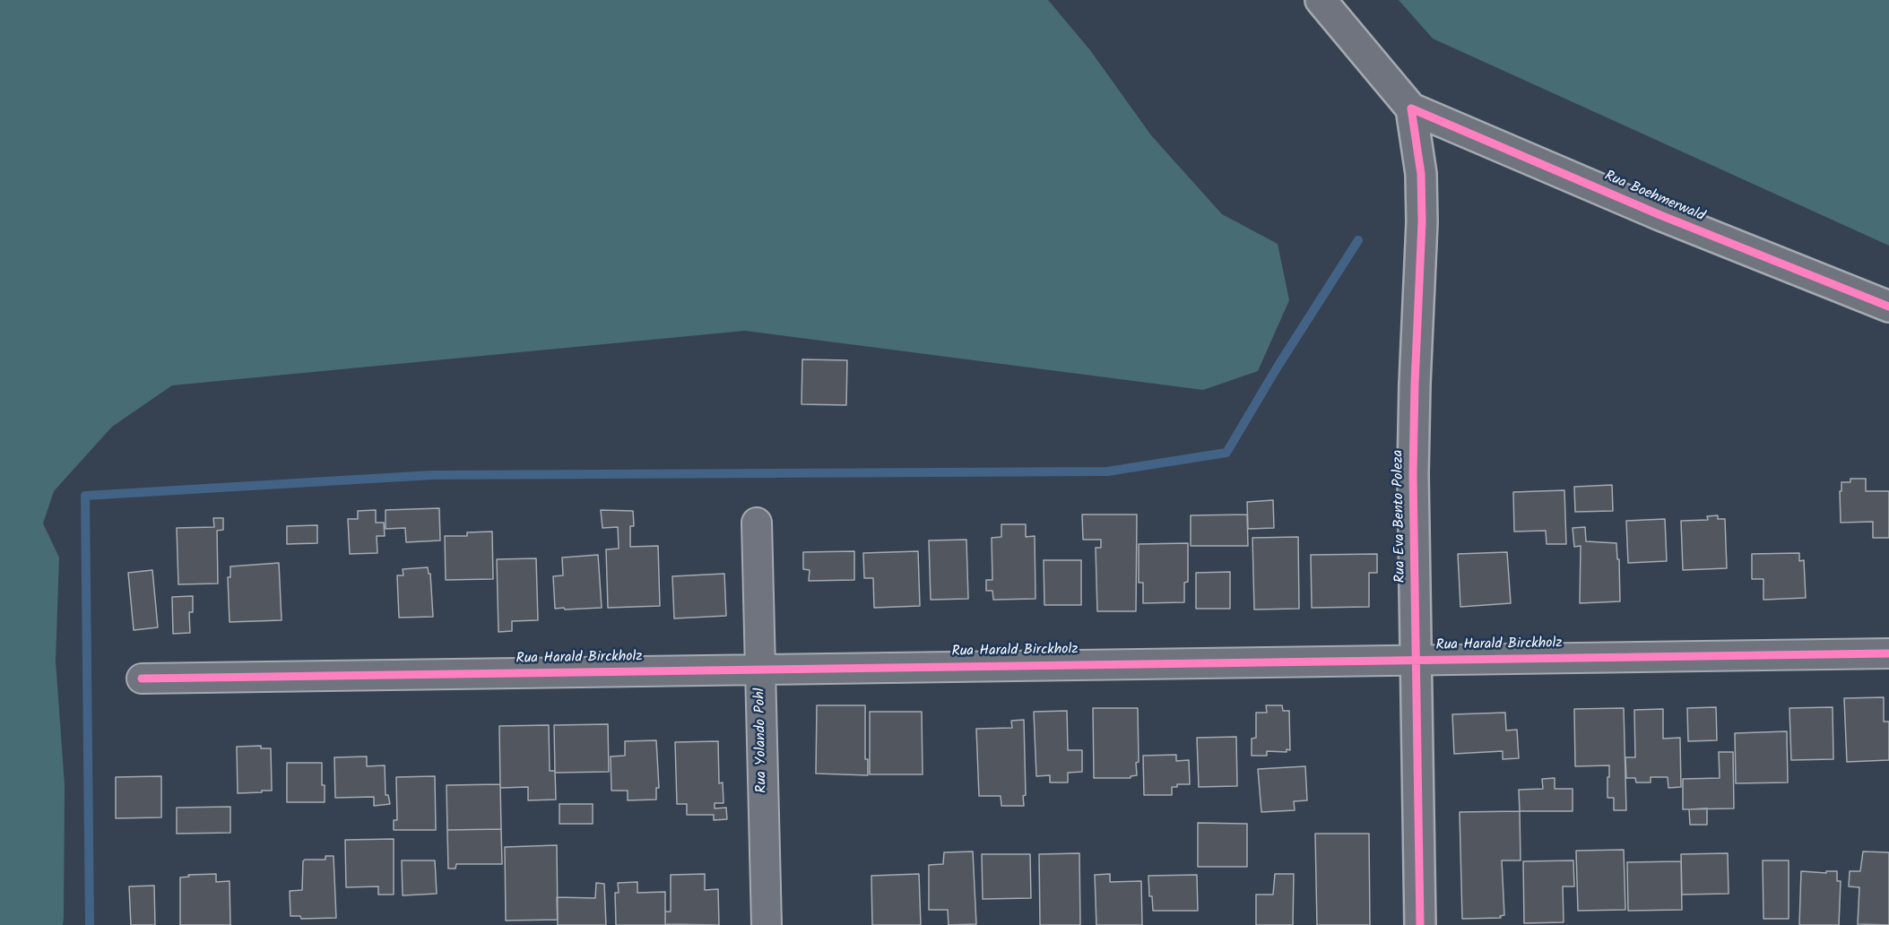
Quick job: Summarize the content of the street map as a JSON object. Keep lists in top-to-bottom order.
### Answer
{
  "streets": {
    "street": [
      "Rua Boehmerwald",
      "Rua Eva Bento Poleza",
      "Rua Harald Birckholz",
      "Rua Yolando Pohl"
    ]
  },
  "crossings": [
    ["Rua Boehmerwald", "Rua Eva Bento Poleza"],
    ["Rua Eva Bento Poleza", "Rua Harald Birckholz"],
    ["Rua Harald Birckholz", "Rua Yolando Pohl"]
  ]
}
